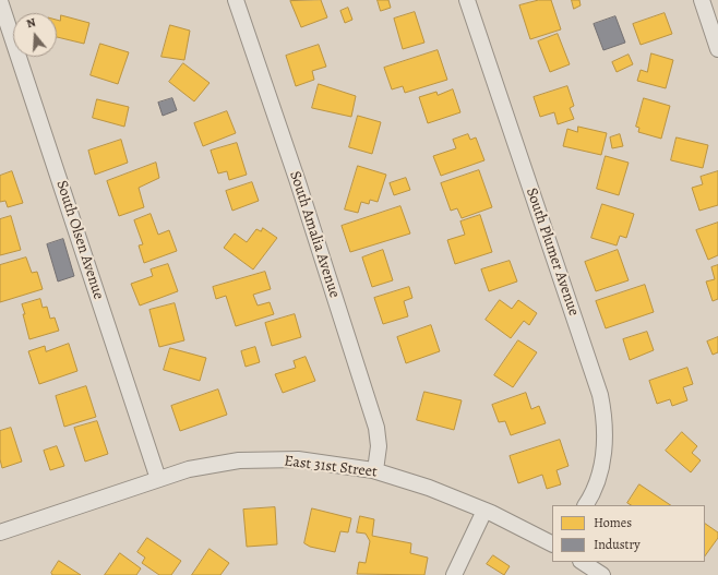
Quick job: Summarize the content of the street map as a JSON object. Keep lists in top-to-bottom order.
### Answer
{
  "streets": {
    "street": [
      "South Amalia Avenue",
      "South Olsen Avenue",
      "South Plumer Avenue",
      "East 31st Street"
    ]
  },
  "crossings": [
    ["South Amalia Avenue", "East 31st Street"],
    ["South Olsen Avenue", "East 31st Street"]
  ],
  "legend": ["Homes", "Industry"],
  "north": "top"
}
